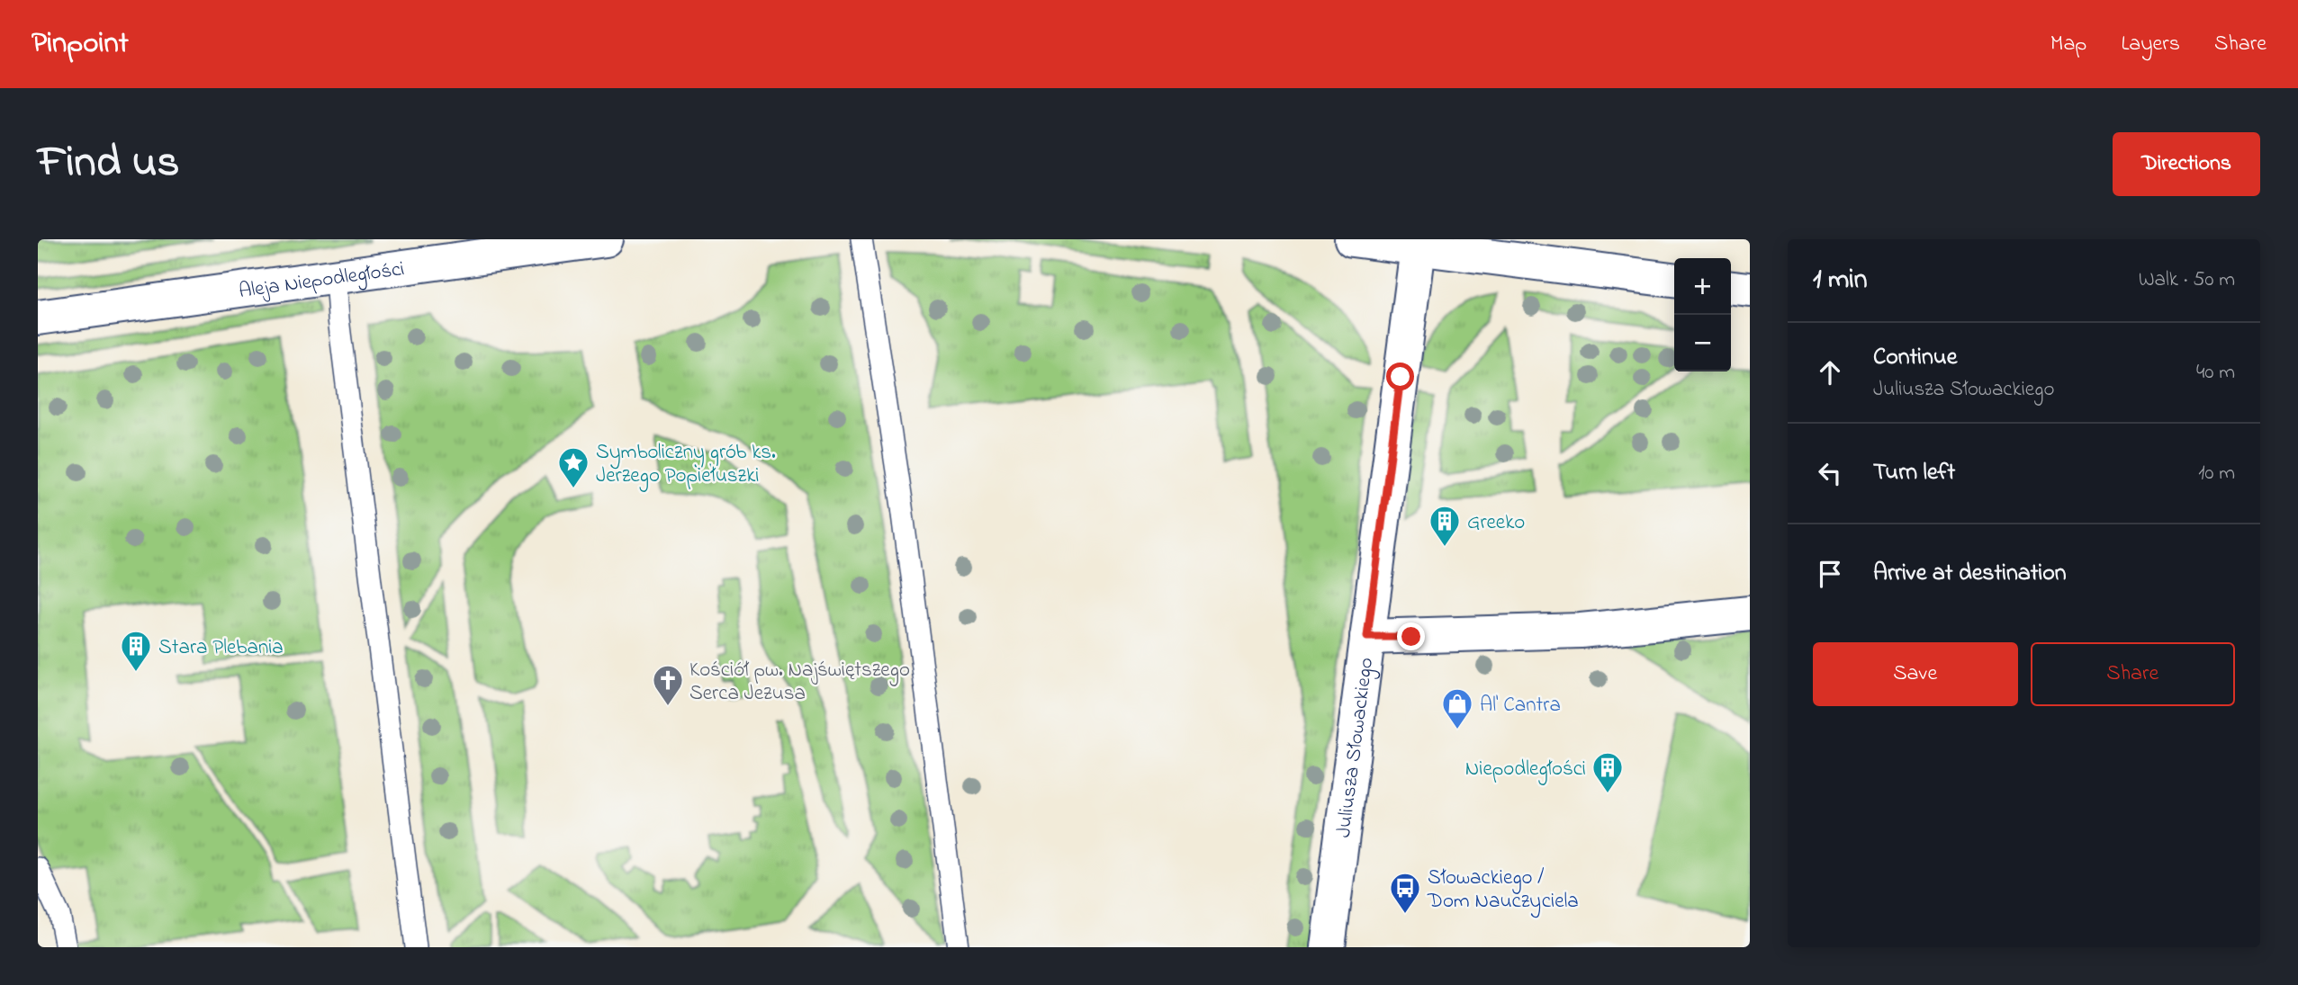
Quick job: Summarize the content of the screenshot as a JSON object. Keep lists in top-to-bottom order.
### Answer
{
  "streets": {
    "street": ["Aleja Niepodległości", "Juliusza Słowackiego"]
  },
  "places": {
    "place": ["Symboliczny grób ks. Jerzego Popiełuszki"],
    "building": ["Greeko", "Stara Plebania", "Niepodległości"],
    "church": ["Kościół pw. Najświętszego Serca Jezusa"],
    "shop": ["Al' Cantra"],
    "bus stop": ["Słowackiego / Dom Nauczyciela"]
  },
  "page": {
    "header": "Pinpoint",
    "nav": ["Map", "Layers", "Share"],
    "title": "Find us",
    "buttons": [
      "Directions",
      ["Save", "Share"]
    ],
    "heading": ["1 min", "Walk · 50 m"],
    "map_buttons": ["+", "−"],
    "list": [
      ["Continue", "Juliusza Słowackiego", "40 m"],
      ["Turn left", "10 m"],
      "Arrive at destination"
    ]
  }
}
